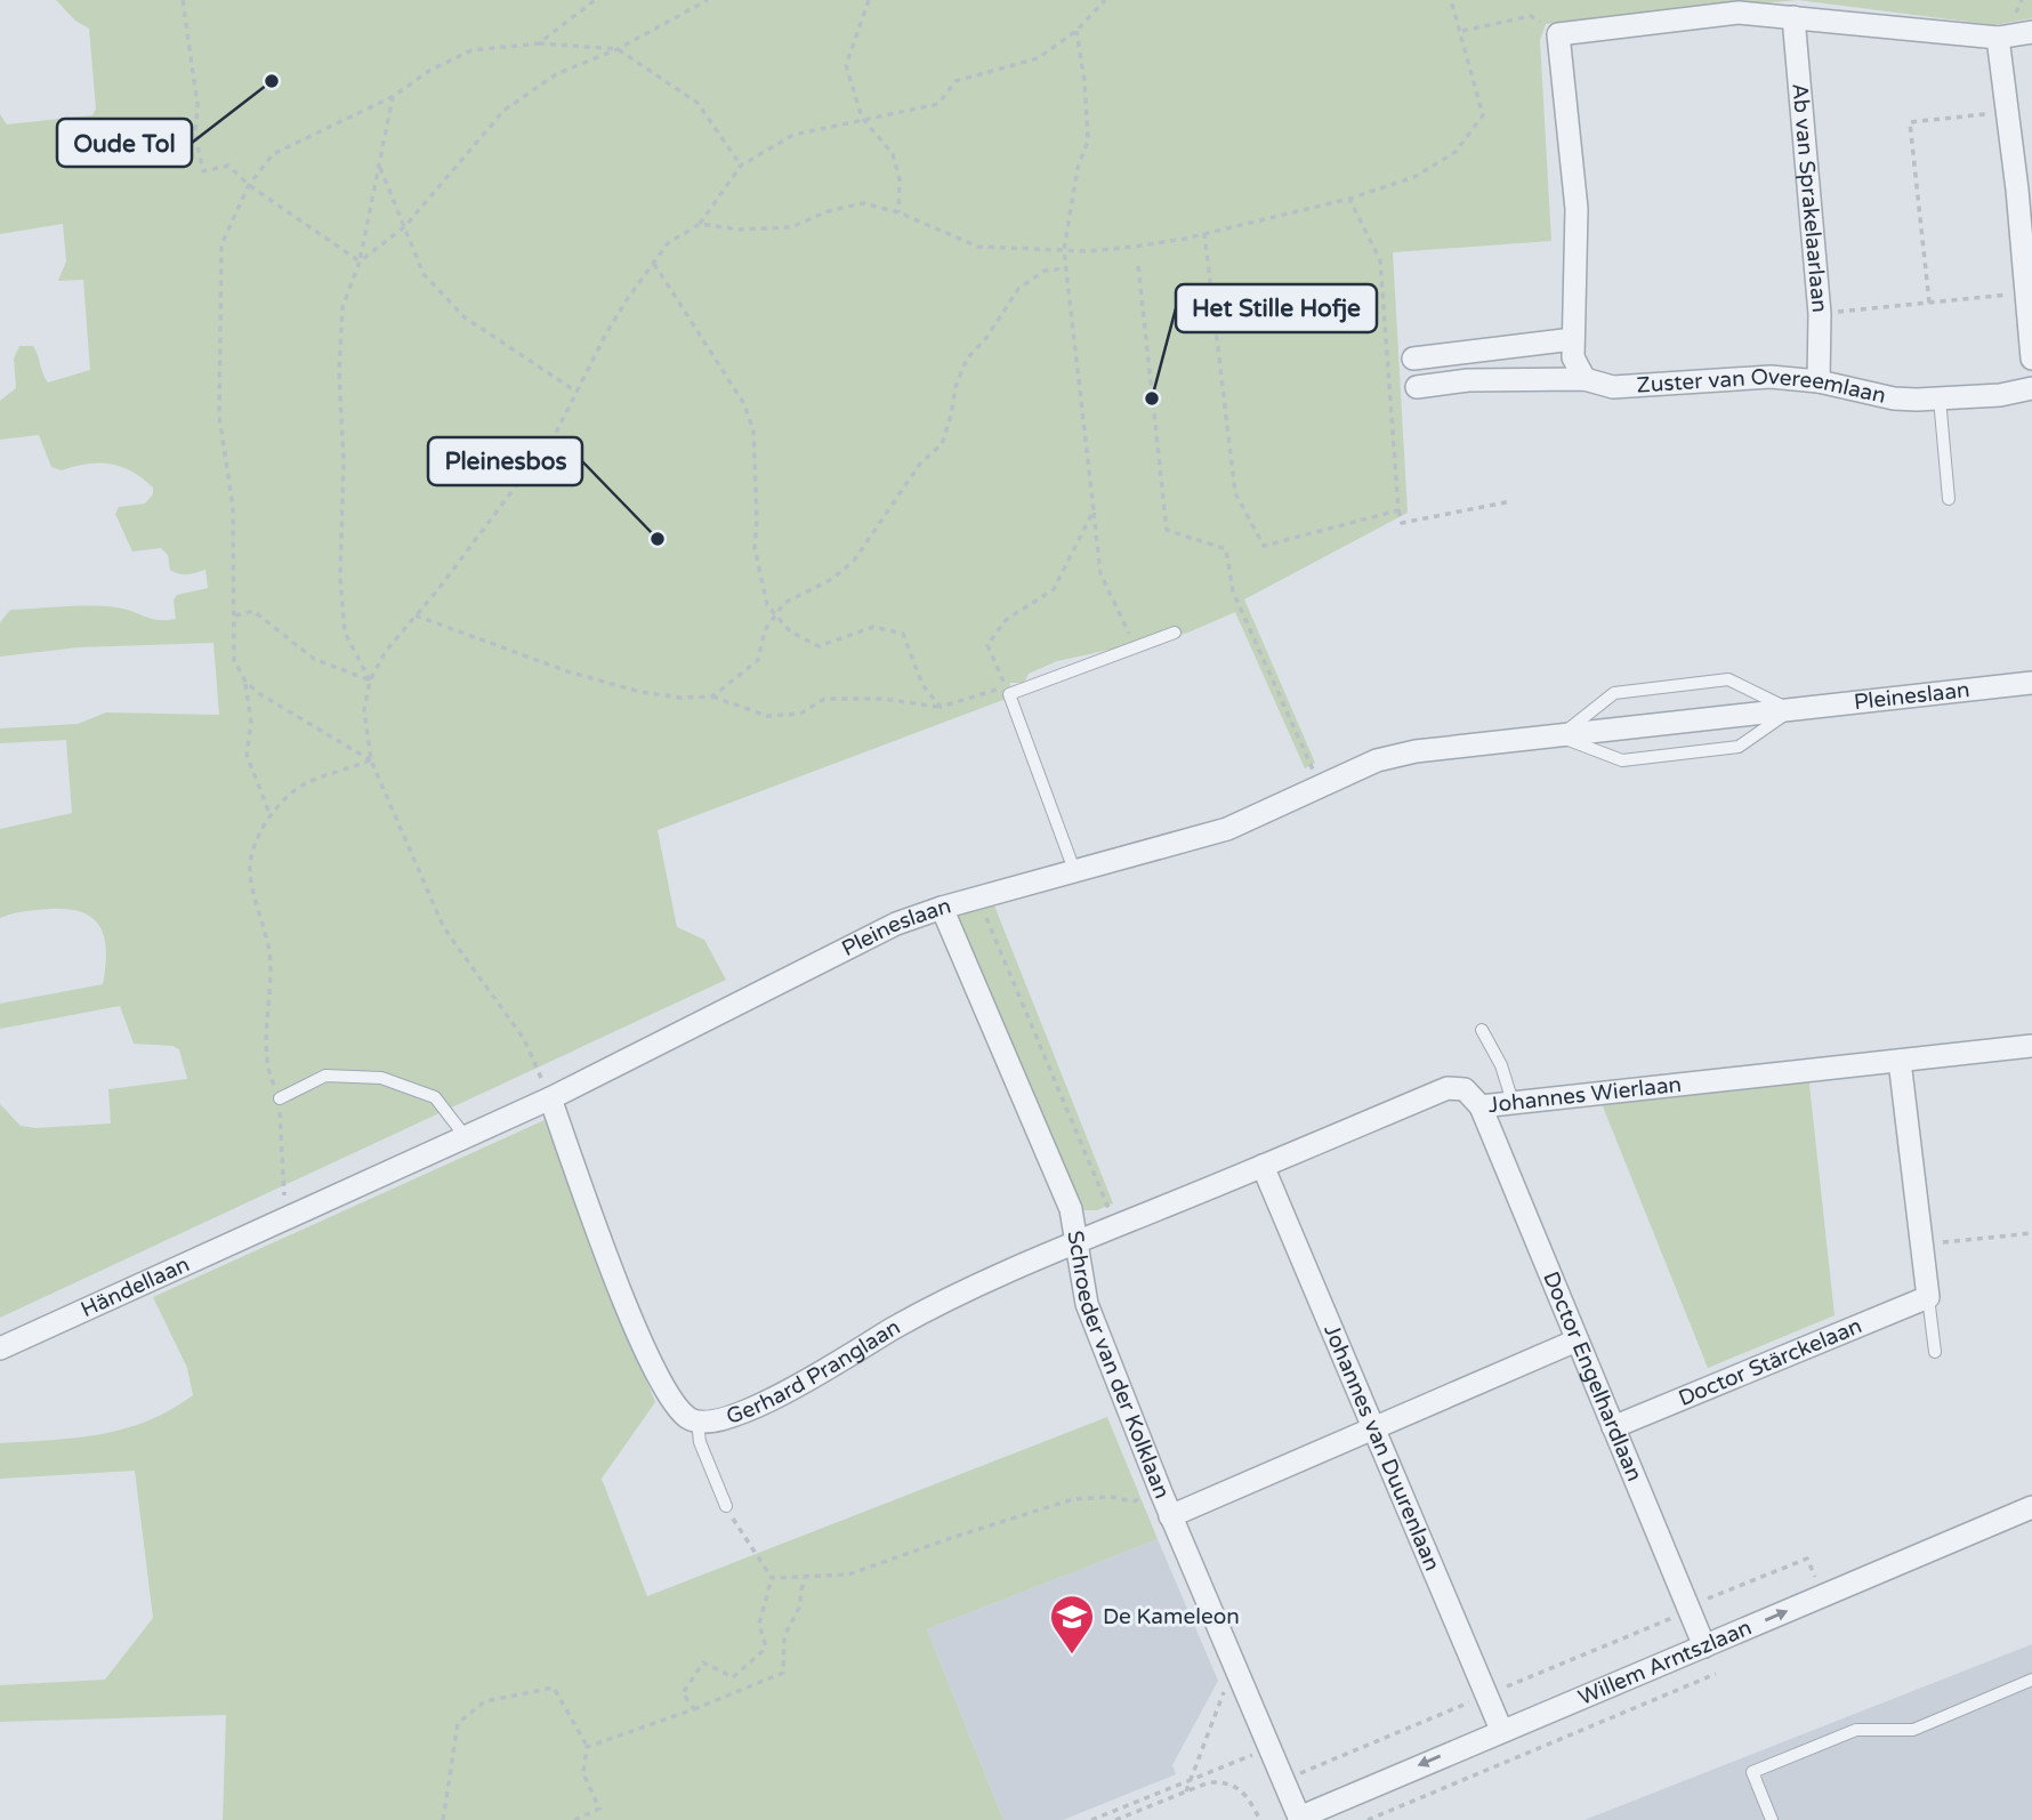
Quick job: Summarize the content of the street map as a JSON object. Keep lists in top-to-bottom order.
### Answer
{
  "streets": {
    "street": [
      "Ab van Sprakelaarlaan",
      "Zuster van Overeemlaan",
      "Pleineslaan",
      "Johannes Wierlaan",
      "Händellaan",
      "Doctor Stärckelaan",
      "Schroeder van der Kolklaan",
      "Gerhard Pranglaan",
      "Doctor Engelhardlaan",
      "Johannes van Duurenlaan",
      "Willem Arntszlaan"
    ]
  },
  "crossings": [
    ["Ab van Sprakelaarlaan", "Zuster van Overeemlaan"],
    ["Pleineslaan", "Händellaan"],
    ["Pleineslaan", "Schroeder van der Kolklaan"],
    ["Pleineslaan", "Gerhard Pranglaan"],
    ["Johannes Wierlaan", "Schroeder van der Kolklaan"],
    ["Johannes Wierlaan", "Gerhard Pranglaan"],
    ["Johannes Wierlaan", "Doctor Engelhardlaan"],
    ["Johannes Wierlaan", "Johannes van Duurenlaan"],
    ["Doctor Stärckelaan", "Doctor Engelhardlaan"],
    ["Schroeder van der Kolklaan", "Gerhard Pranglaan"],
    ["Schroeder van der Kolklaan", "Willem Arntszlaan"],
    ["Doctor Engelhardlaan", "Willem Arntszlaan"],
    ["Johannes van Duurenlaan", "Willem Arntszlaan"]
  ],
  "places": {
    "other": ["Oude Tol", "Het Stille Hofje", "Pleinesbos"],
    "school or university": ["De Kameleon"]
  }
}
